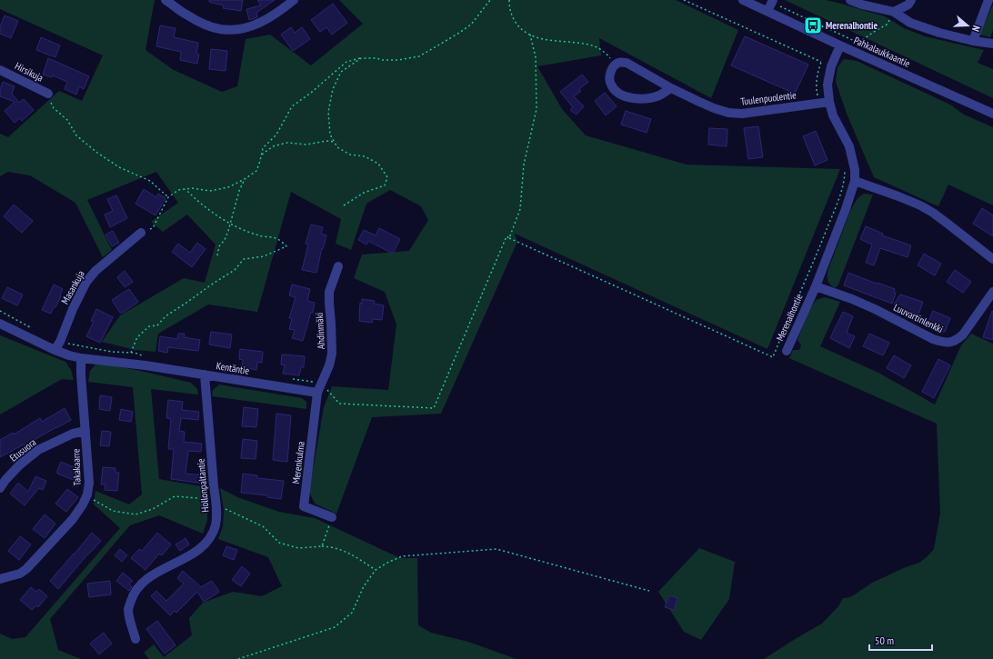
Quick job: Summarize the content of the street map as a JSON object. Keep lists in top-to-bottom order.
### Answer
{
  "streets": {
    "street": [
      "Pahkalaukkaantie",
      "Hirsikuja",
      "Tuulenpuolentie",
      "Masankuja",
      "Merenalhontie",
      "Luuvartinlenkki",
      "Ahdinmäki",
      "Kentäntie",
      "Etusuora",
      "Merenkulma",
      "Takakaarre",
      "Hollonpaltantie"
    ]
  },
  "crossings": [
    ["Pahkalaukkaantie", "Merenalhontie"],
    ["Tuulenpuolentie", "Merenalhontie"],
    ["Merenalhontie", "Luuvartinlenkki"],
    ["Ahdinmäki", "Kentäntie"],
    ["Ahdinmäki", "Merenkulma"],
    ["Kentäntie", "Merenkulma"],
    ["Kentäntie", "Hollonpaltantie"],
    ["Etusuora", "Takakaarre"]
  ],
  "places": {
    "bus stop": ["Merenalhontie"]
  },
  "scale_bar": "50 m",
  "north": "right"
}
